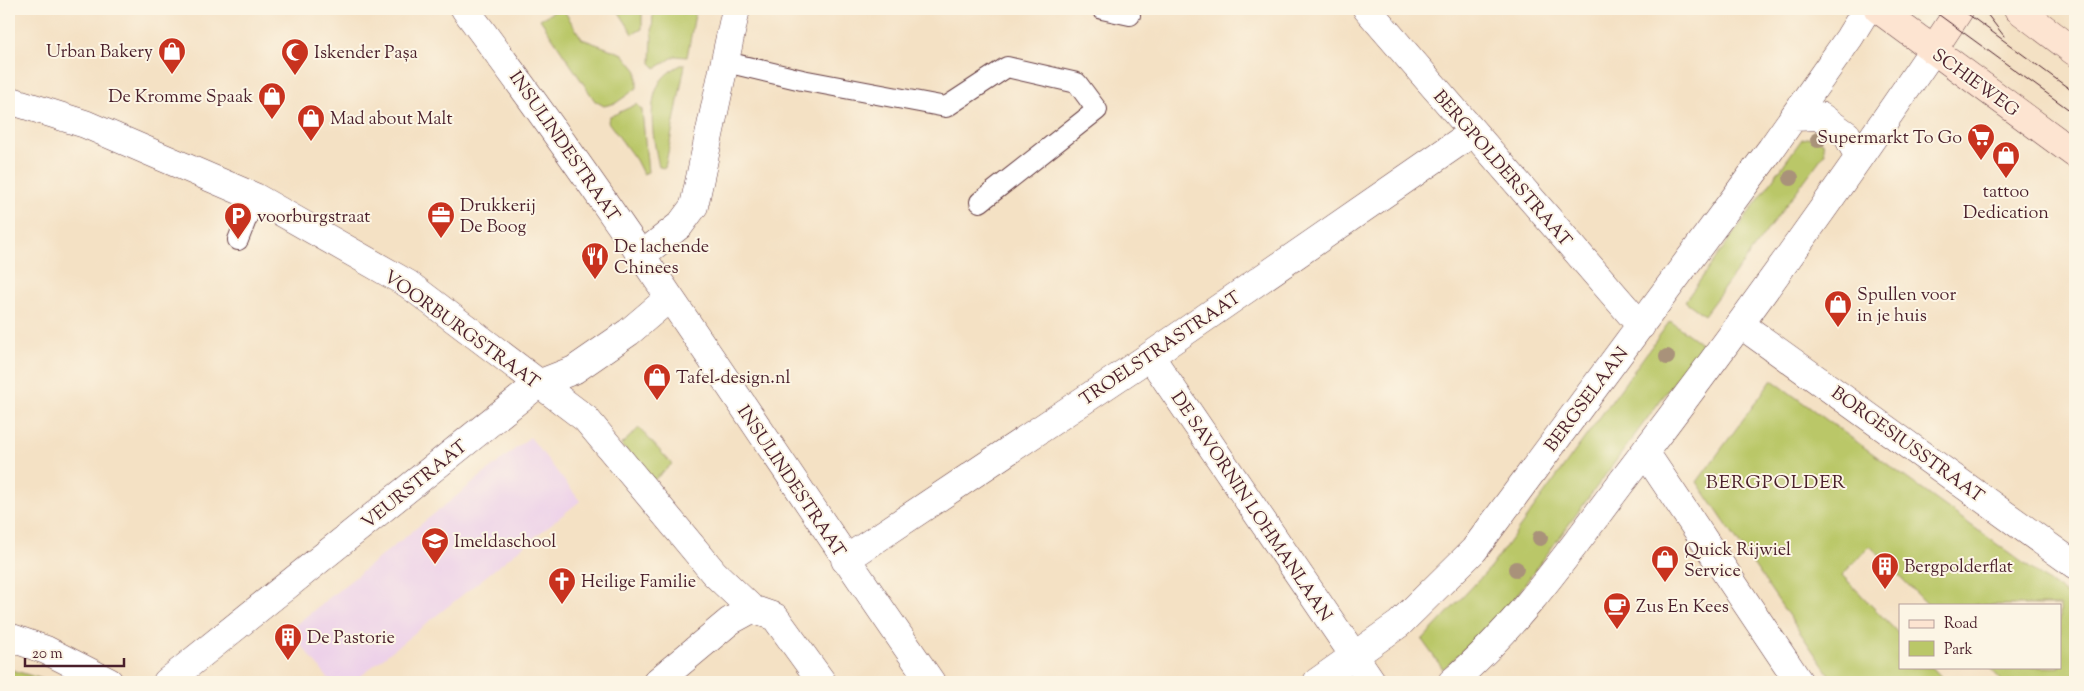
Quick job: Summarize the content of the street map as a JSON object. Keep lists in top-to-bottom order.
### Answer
{
  "streets": {
    "main road": ["SCHIEWEG"],
    "street": [
      "INSULINDESTRAAT",
      "BERGPOLDERSTRAAT",
      "VOORBURGSTRAAT",
      "TROELSTRASTRAAT",
      "BERGSELAAN",
      "BORGESIUSSTRAAT",
      "VEURSTRAAT",
      "DE SAVORNIN LOHMANLAAN"
    ]
  },
  "crossings": [
    ["INSULINDESTRAAT", "TROELSTRASTRAAT"],
    ["INSULINDESTRAAT", "VEURSTRAAT"],
    ["BERGPOLDERSTRAAT", "TROELSTRASTRAAT"],
    ["BERGPOLDERSTRAAT", "BERGSELAAN"],
    ["VOORBURGSTRAAT", "VEURSTRAAT"],
    ["TROELSTRASTRAAT", "DE SAVORNIN LOHMANLAAN"],
    ["BERGSELAAN", "DE SAVORNIN LOHMANLAAN"]
  ],
  "districts": ["BERGPOLDER"],
  "places": {
    "shop": [
      "Urban Bakery",
      "De Kromme Spaak",
      "Mad about Malt",
      "tattoo Dedication",
      "Spullen voor in je huis",
      "Tafel-design.nl",
      "Quick Rijwiel Service"
    ],
    "mosque": ["Iskender Paşa"],
    "supermarket": ["Supermarkt To Go"],
    "office": ["Drukkerij De Boog"],
    "parking": ["voorburgstraat"],
    "restaurant": ["De lachende Chinees"],
    "school or university": ["Imeldaschool"],
    "building": ["Bergpolderflat", "De Pastorie"],
    "church": ["Heilige Familie"],
    "cafe": ["Zus En Kees"]
  },
  "legend": ["Road", "Park"],
  "scale_bar": "20 m"
}
